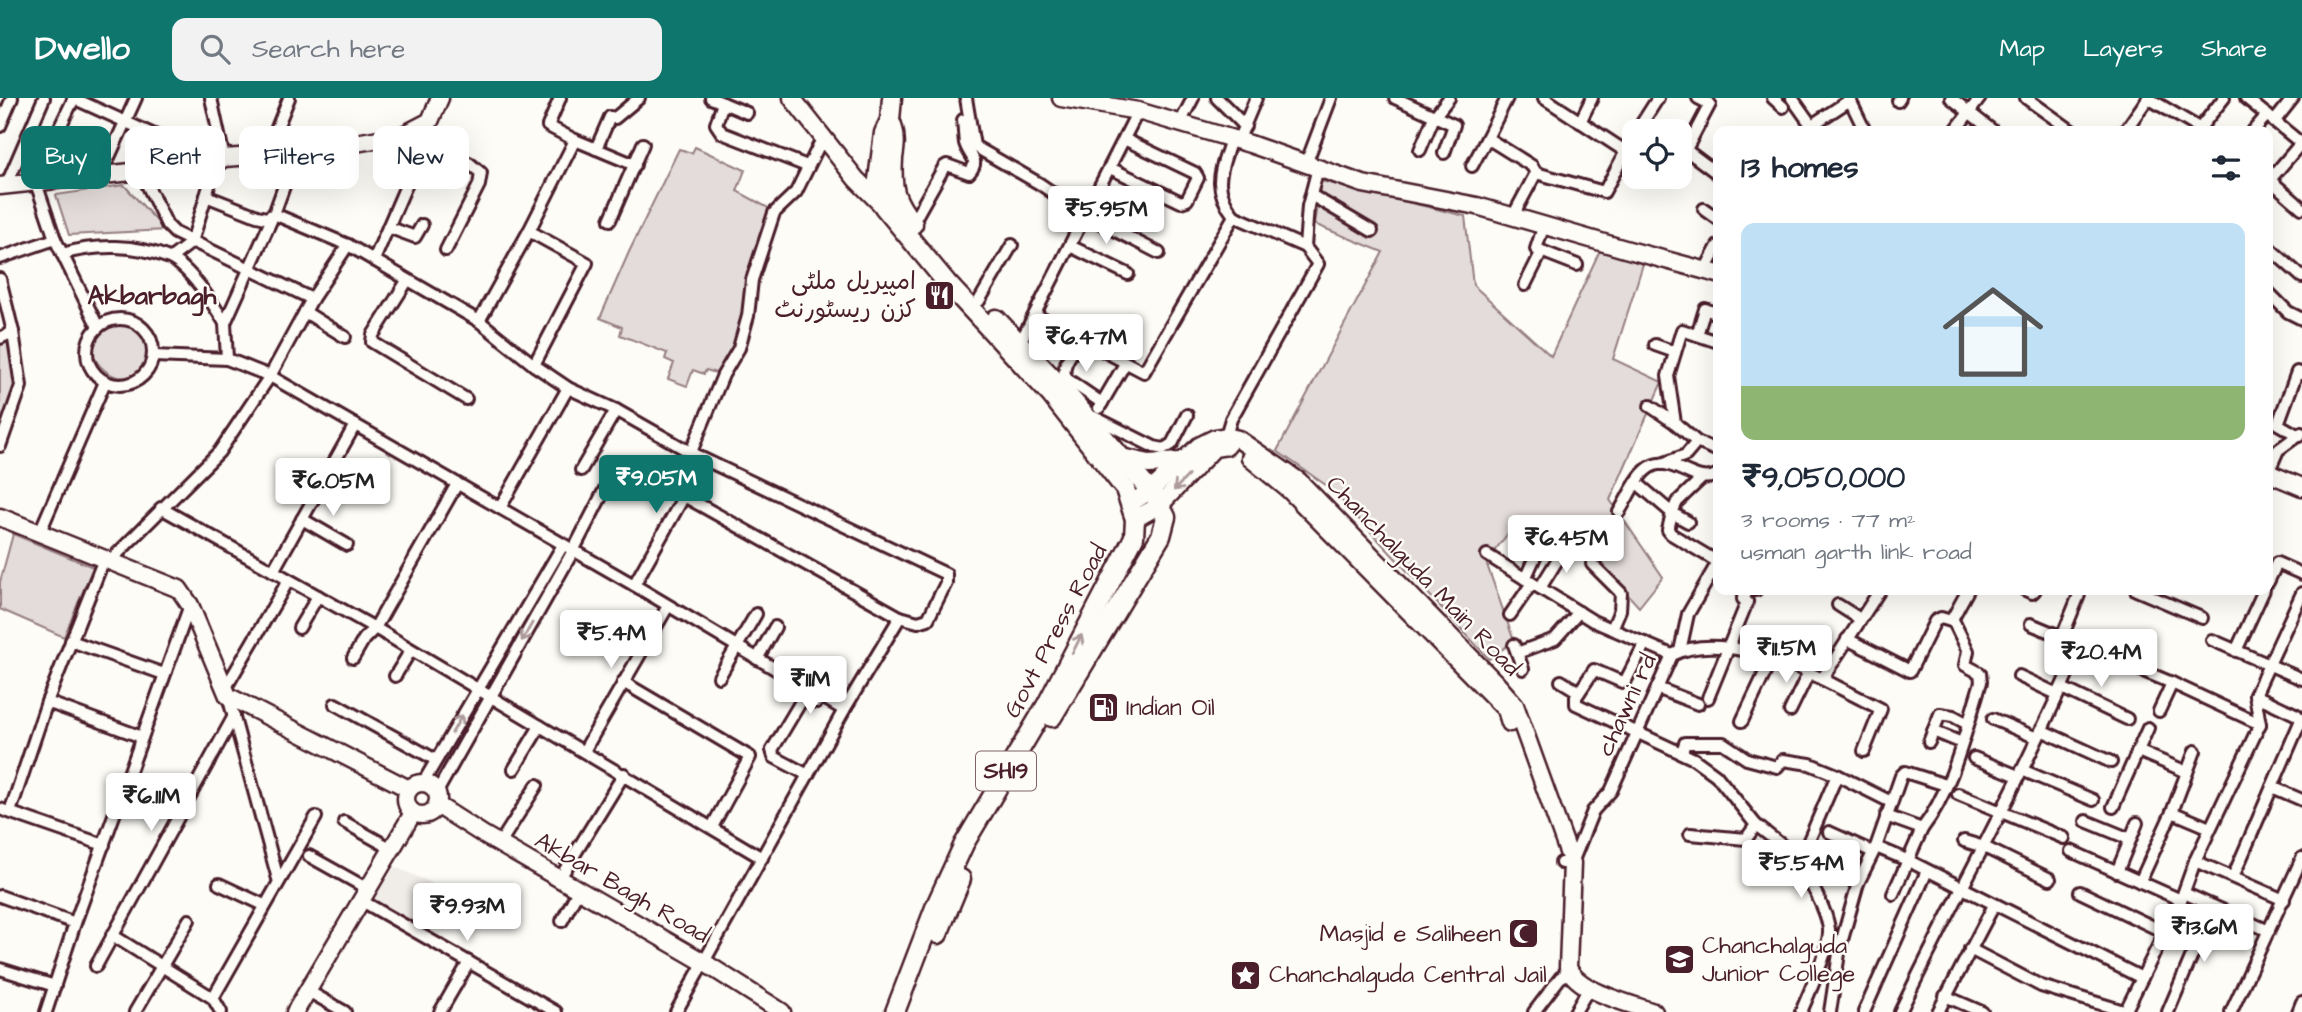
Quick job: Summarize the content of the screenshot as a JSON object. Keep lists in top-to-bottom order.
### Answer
{
  "streets": {
    "main road": ["Govt Press Road", "SH19"],
    "street": ["Chanchalguda Main Road", "chawni rd", "Akbar Bagh Road"]
  },
  "crossings": [
    ["Chanchalguda Main Road", "chawni rd"]
  ],
  "districts": ["Akbarbagh"],
  "places": {
    "restaurant": ["امپیریل ملٹی کزن ریسٹورنٹ"],
    "fuel station": ["Indian Oil"],
    "mosque": ["Masjid e Saliheen"],
    "school or university": ["Chanchalguda Junior College"],
    "place": ["Chanchalguda Central Jail"]
  },
  "page": {
    "header": "Dwello",
    "search": "Search here",
    "nav": ["Map", "Layers", "Share"],
    "chip": [
      "Buy",
      "Rent",
      "Filters",
      "New"
    ],
    "heading": "13 homes",
    "price": [
      "₹5.95M",
      "₹6.47M",
      "₹9.05M",
      "₹6.05M",
      "₹6.45M",
      "₹5.4M",
      "₹11.5M",
      "₹20.4M",
      "₹11M",
      "₹6.11M",
      "₹5.54M",
      "₹9.93M",
      "₹13.6M"
    ],
    "list": [
      {
        "name": "₹9,050,000",
        "note": "3 rooms · 77 m² · usman garth link road"
      }
    ]
  }
}
